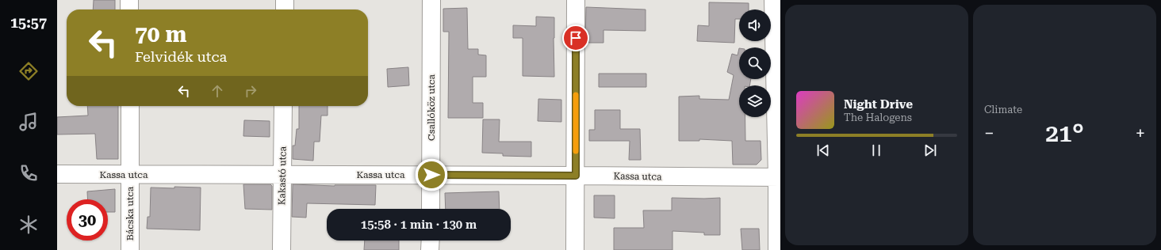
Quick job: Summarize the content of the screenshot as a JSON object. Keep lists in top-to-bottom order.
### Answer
{
  "streets": {
    "street": [
      "Csallóköz utca",
      "Kassa utca",
      "Kakastó utca",
      "Bácska utca"
    ]
  },
  "crossings": [
    ["Csallóköz utca", "Kassa utca"],
    ["Kassa utca", "Kakastó utca"],
    ["Kassa utca", "Bácska utca"]
  ],
  "page": {
    "tabs": "15:57",
    "tile": "Climate",
    "turn": ["70 m", "Felvidék utca"],
    "song": ["Night Drive", "The Halogens"],
    "heat": ["−", "21°", "+"],
    "limit": "30",
    "trip": "15:58 · 1 min · 130 m"
  }
}
